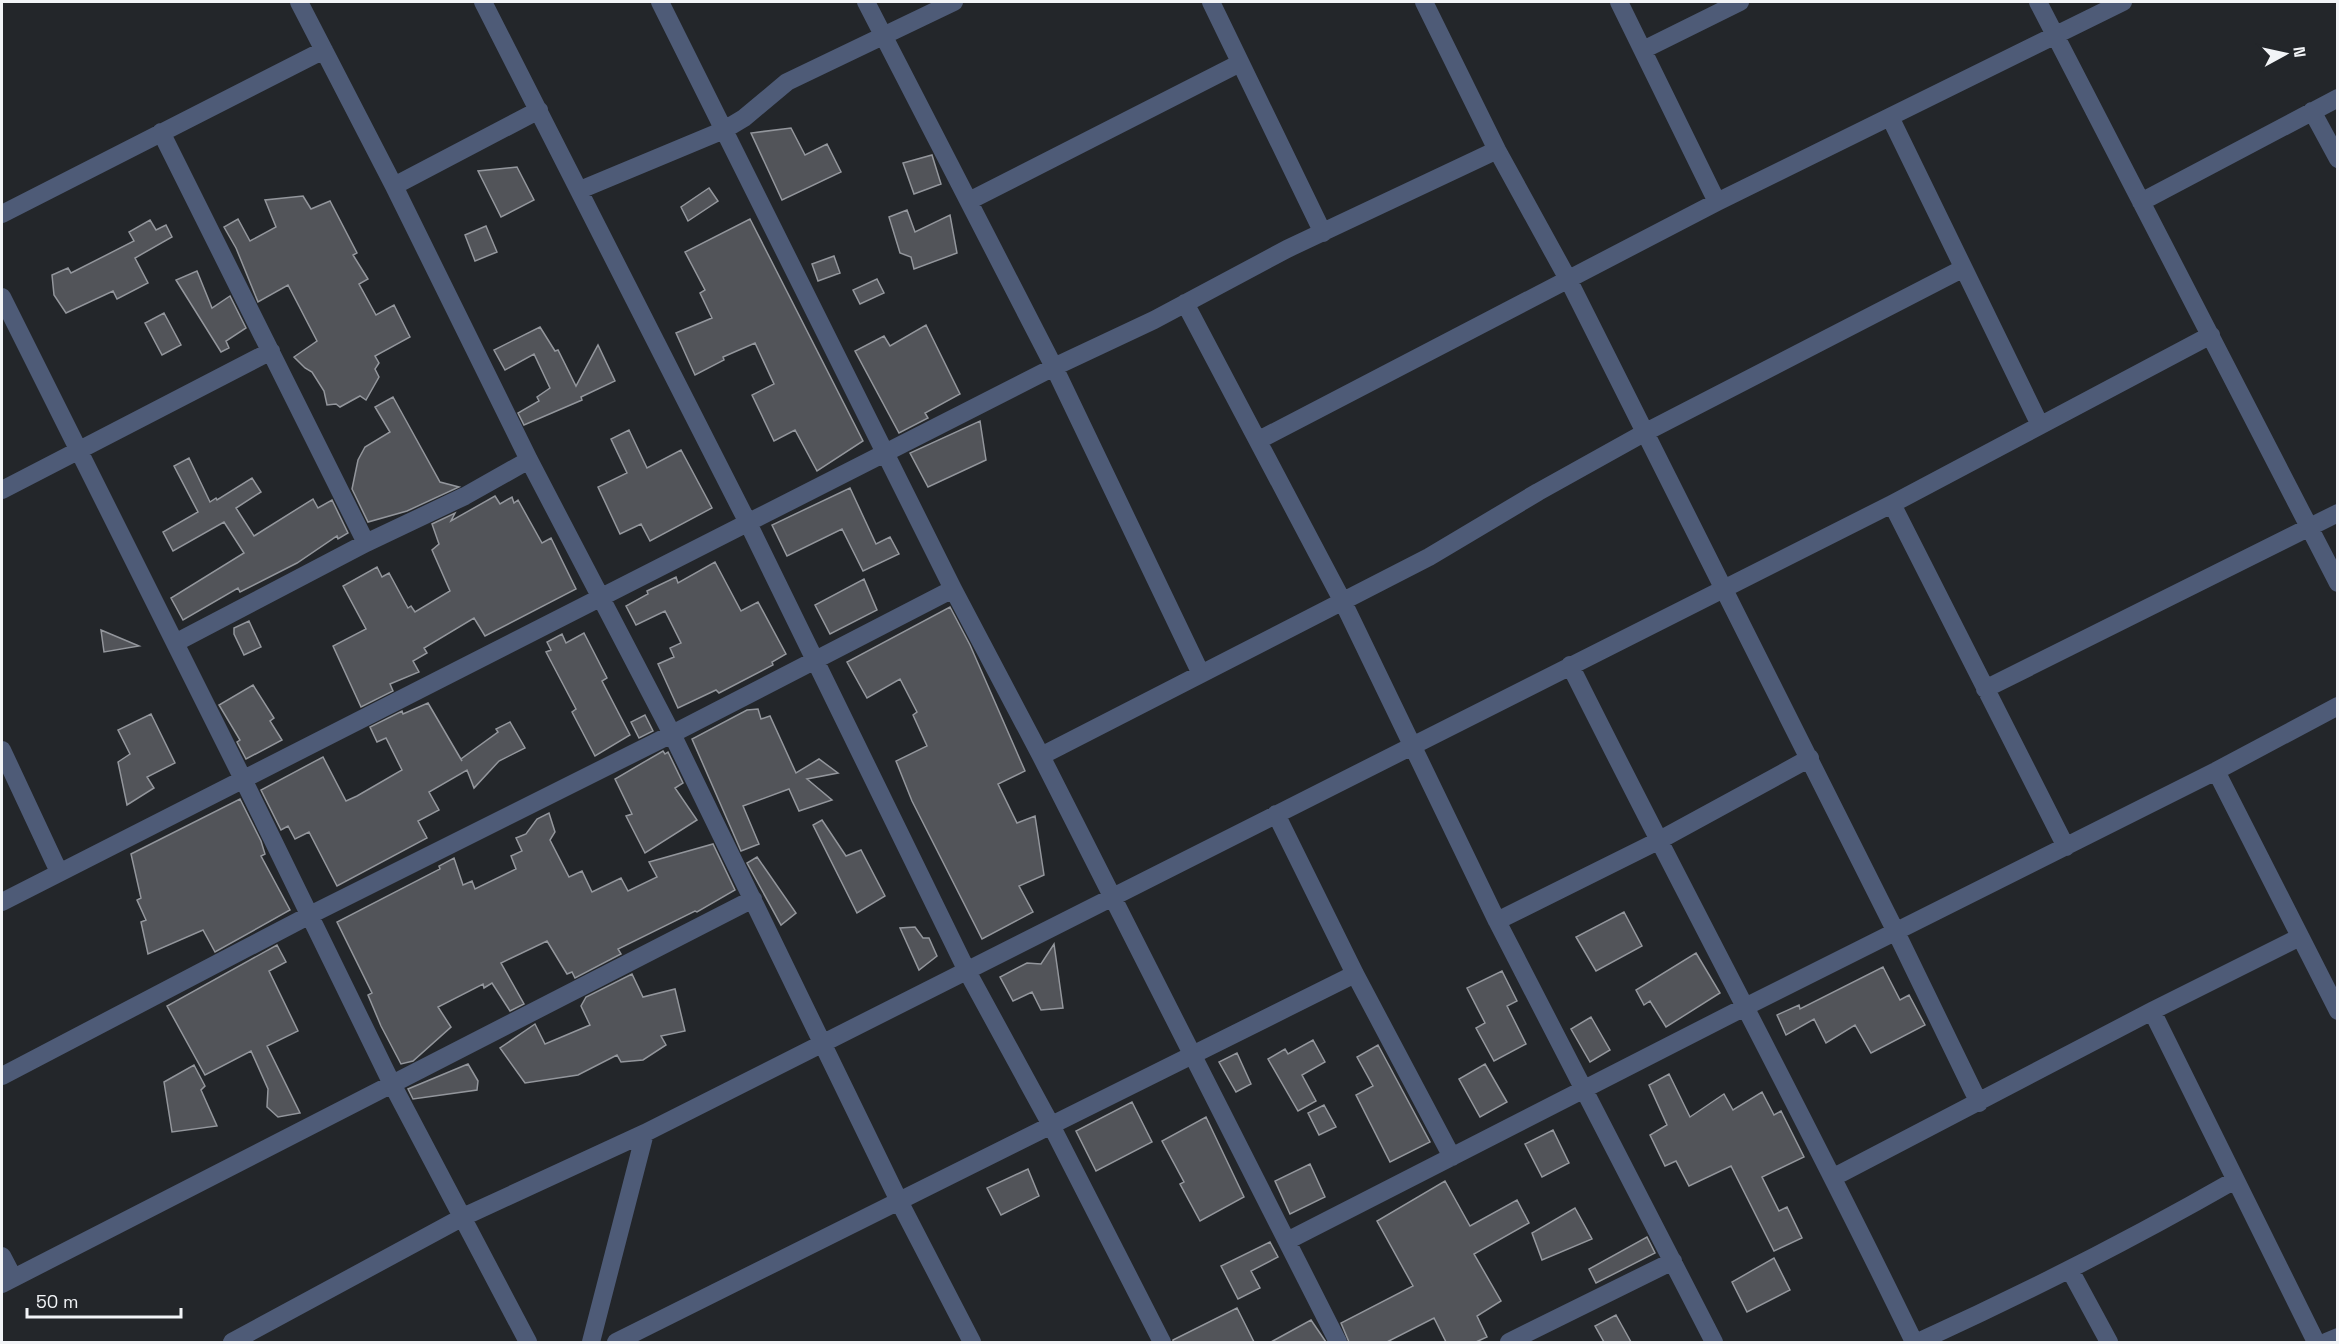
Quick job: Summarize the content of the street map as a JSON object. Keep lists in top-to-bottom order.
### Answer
{
  "scale_bar": "50 m",
  "north": "right"
}
